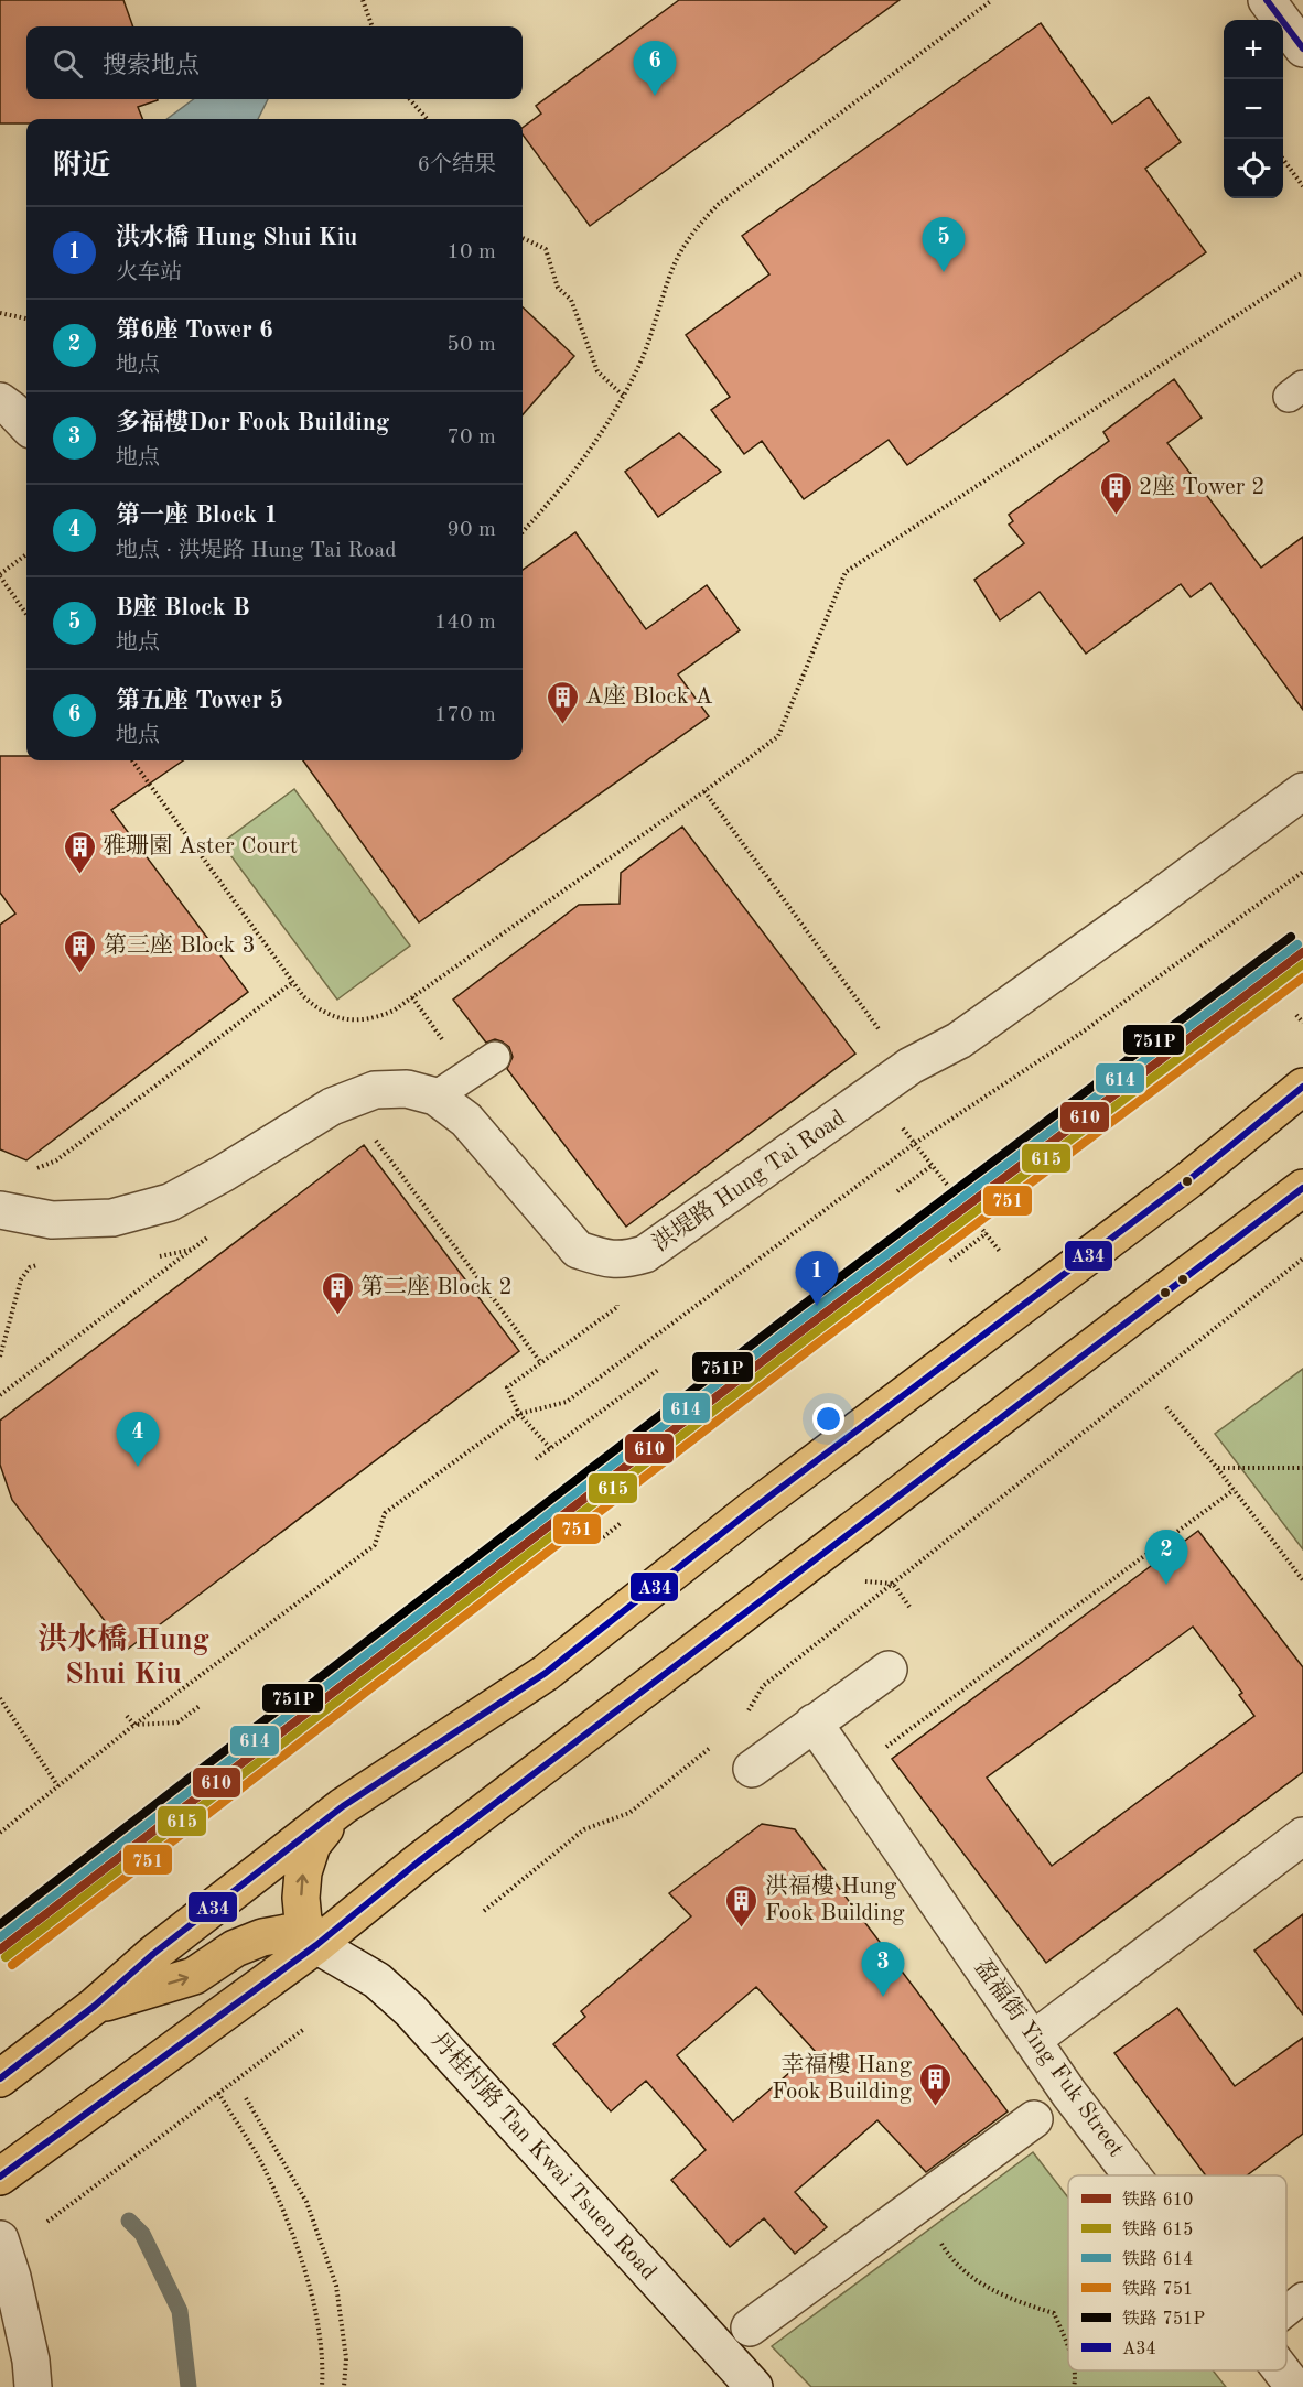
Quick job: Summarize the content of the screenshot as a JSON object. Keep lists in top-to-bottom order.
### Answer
{
  "streets": {
    "street": ["洪堤路 Hung Tai Road", "盈福街 Ying Fuk Street", "丹桂村路 Tan Kwai Tsuen Road"]
  },
  "districts": ["洪水橋 Hung Shui Kiu"],
  "places": {
    "building": [
      "2座 Tower 2",
      "A座 Block A",
      "雅珊園 Aster Court",
      "第三座 Block 3",
      "第二座 Block 2",
      "洪福樓 Hung Fook Building",
      "幸福樓 Hang Fook Building"
    ]
  },
  "lines": [
    "transit line A34",
    "rail line 751P",
    "rail line 614",
    "rail line 610",
    "rail line 615",
    "rail line 751"
  ],
  "legend": [
    "铁路 610",
    "铁路 615",
    "铁路 614",
    "铁路 751",
    "铁路 751P",
    "A34"
  ],
  "page": {
    "map_buttons": ["+", "−"],
    "search": "搜索地点",
    "pins": [
      "6",
      "5",
      "1",
      "4",
      "2",
      "3"
    ],
    "heading": ["附近", "6个结果"],
    "list": [
      {
        "mark": "1",
        "name": "洪水橋 Hung Shui Kiu",
        "note": "火车站",
        "value": "10 m"
      },
      {
        "mark": "2",
        "name": "第6座 Tower 6",
        "note": "地点",
        "value": "50 m"
      },
      {
        "mark": "3",
        "name": "多福樓Dor Fook Building",
        "note": "地点",
        "value": "70 m"
      },
      {
        "mark": "4",
        "name": "第一座 Block 1",
        "note": "地点 · 洪堤路 Hung Tai Road",
        "value": "90 m"
      },
      {
        "mark": "5",
        "name": "B座 Block B",
        "note": "地点",
        "value": "140 m"
      },
      {
        "mark": "6",
        "name": "第五座 Tower 5",
        "note": "地点",
        "value": "170 m"
      }
    ]
  }
}
